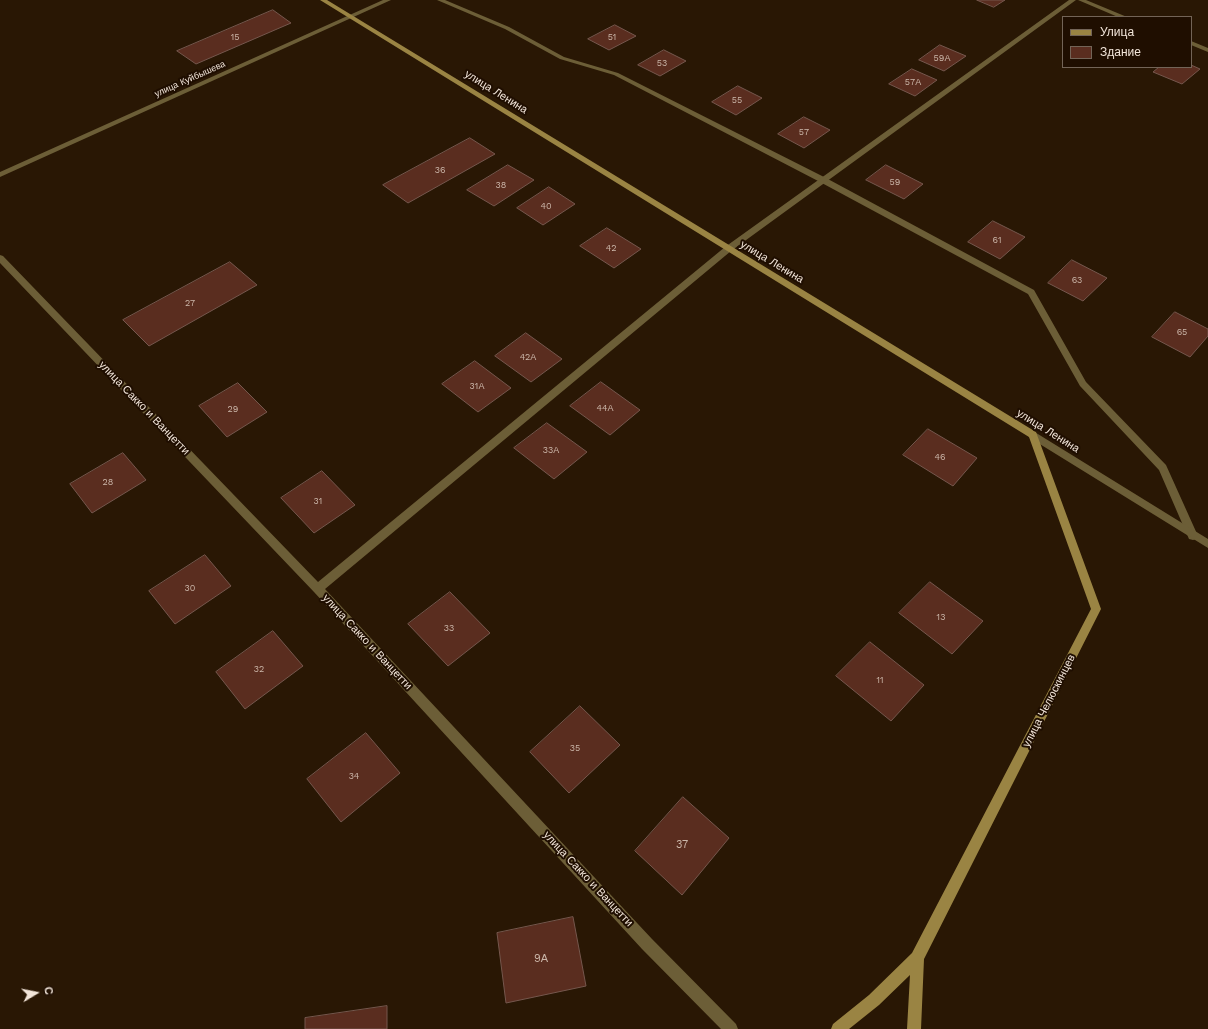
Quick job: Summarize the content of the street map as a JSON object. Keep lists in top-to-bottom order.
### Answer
{
  "streets": {
    "main road": ["улица Ленина", "улица Челюскинцев"],
    "street": ["улица Куйбышева", "улица Сакко и Ванцетти"]
  },
  "crossings": [
    ["улица Куйбышева", "улица Ленина"],
    ["улица Ленина", "улица Челюскинцев"]
  ],
  "house_numbers": [
    "15",
    "51",
    "59А",
    "53",
    "57А",
    "55",
    "57",
    "36",
    "59",
    "38",
    "40",
    "61",
    "42",
    "63",
    "27",
    "65",
    "42А",
    "31А",
    "44А",
    "29",
    "33А",
    "46",
    "28",
    "31",
    "30",
    "13",
    "33",
    "32",
    "11",
    "35",
    "34",
    "37",
    "9А"
  ],
  "legend": ["Улица", "Здание"],
  "north": "right"
}
